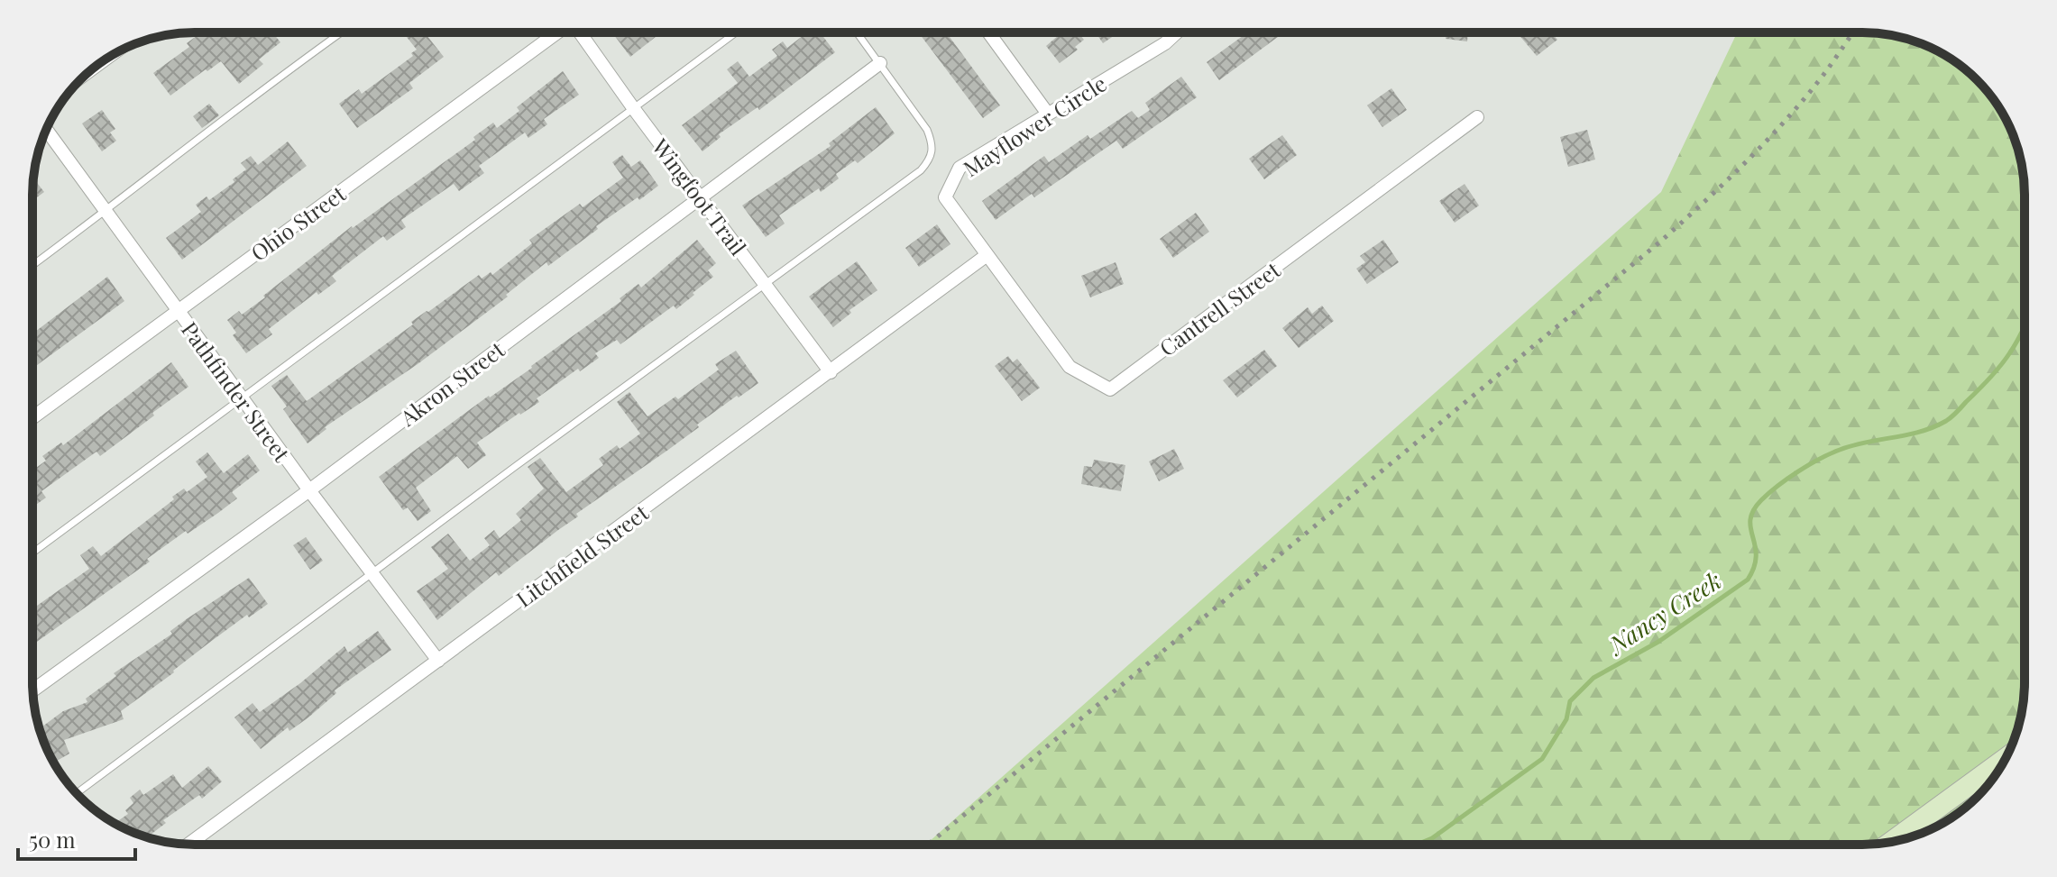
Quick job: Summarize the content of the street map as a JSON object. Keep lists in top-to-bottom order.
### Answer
{
  "streets": {
    "street": [
      "Mayflower Circle",
      "Wingfoot Trail",
      "Ohio Street",
      "Cantrell Street",
      "Akron Street",
      "Pathfinder Street",
      "Litchfield Street"
    ]
  },
  "crossings": [
    ["Mayflower Circle", "Cantrell Street"],
    ["Mayflower Circle", "Litchfield Street"],
    ["Wingfoot Trail", "Akron Street"],
    ["Wingfoot Trail", "Litchfield Street"],
    ["Ohio Street", "Pathfinder Street"],
    ["Cantrell Street", "Litchfield Street"],
    ["Akron Street", "Pathfinder Street"],
    ["Pathfinder Street", "Litchfield Street"]
  ],
  "water": ["Nancy Creek"],
  "scale_bar": "50 m"
}
